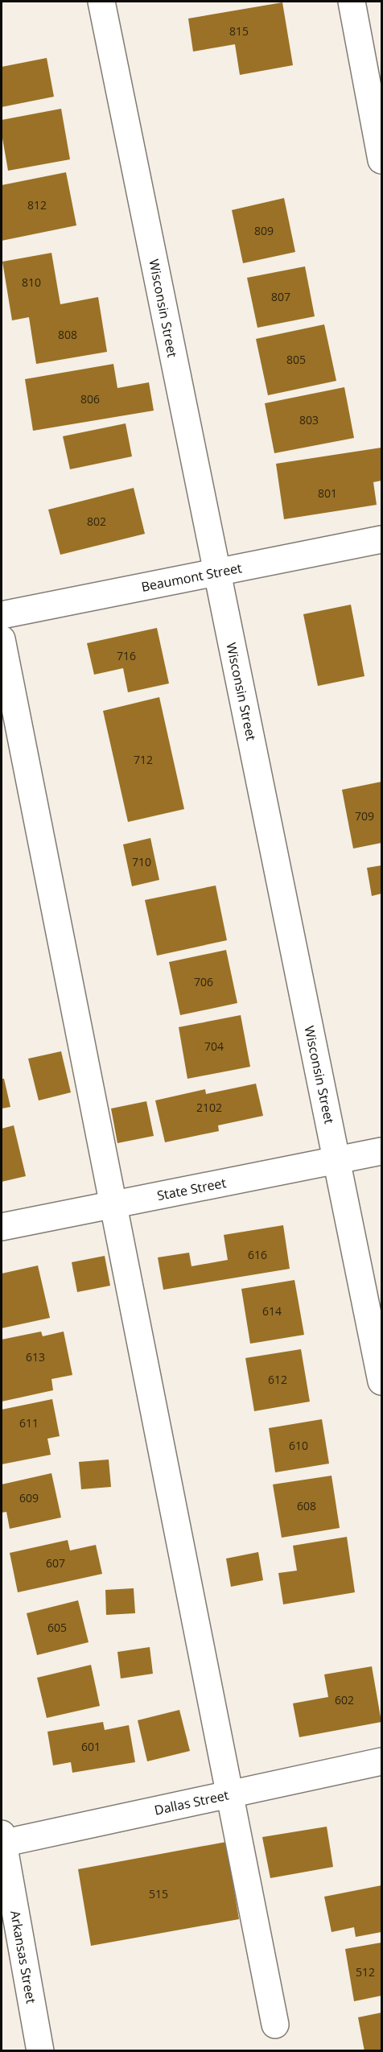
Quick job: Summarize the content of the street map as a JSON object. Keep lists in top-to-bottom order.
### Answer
{
  "streets": {
    "street": [
      "Wisconsin Street",
      "Beaumont Street",
      "State Street",
      "Dallas Street",
      "Arkansas Street"
    ]
  },
  "crossings": [
    ["Wisconsin Street", "Beaumont Street"],
    ["Wisconsin Street", "State Street"],
    ["Dallas Street", "Arkansas Street"]
  ],
  "house_numbers": [
    "815",
    "812",
    "809",
    "810",
    "807",
    "808",
    "805",
    "806",
    "803",
    "801",
    "802",
    "716",
    "712",
    "709",
    "710",
    "706",
    "704",
    "2102",
    "616",
    "614",
    "613",
    "612",
    "611",
    "610",
    "609",
    "608",
    "607",
    "605",
    "602",
    "601",
    "515",
    "512"
  ]
}
